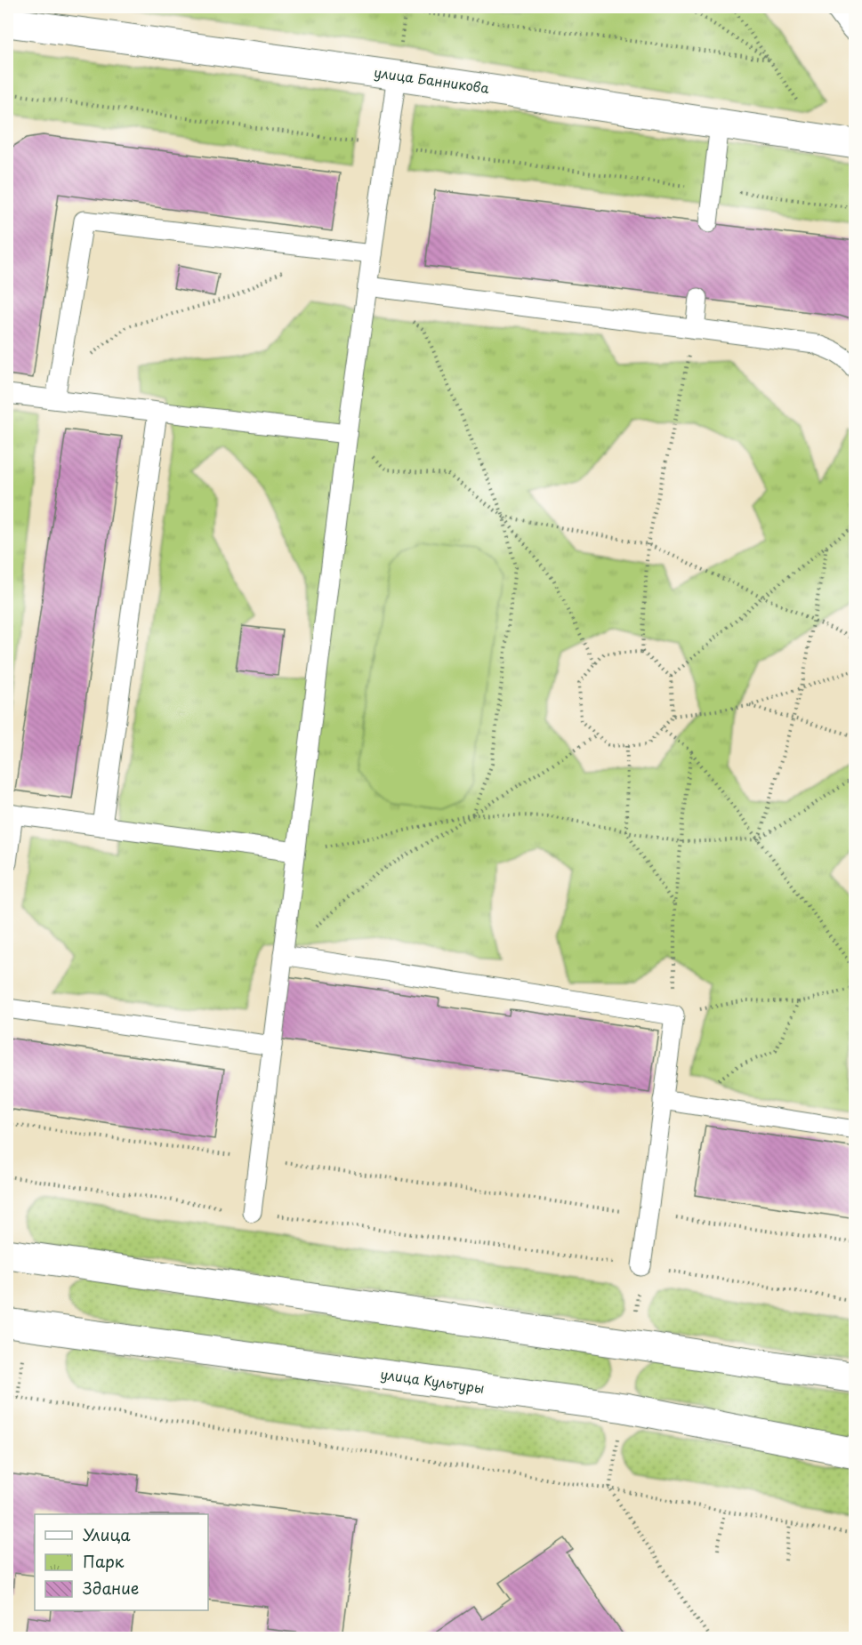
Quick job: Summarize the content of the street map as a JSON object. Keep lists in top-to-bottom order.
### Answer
{
  "streets": {
    "street": ["улица Банникова", "улица Культуры"]
  },
  "legend": ["Улица", "Парк", "Здание"]
}
